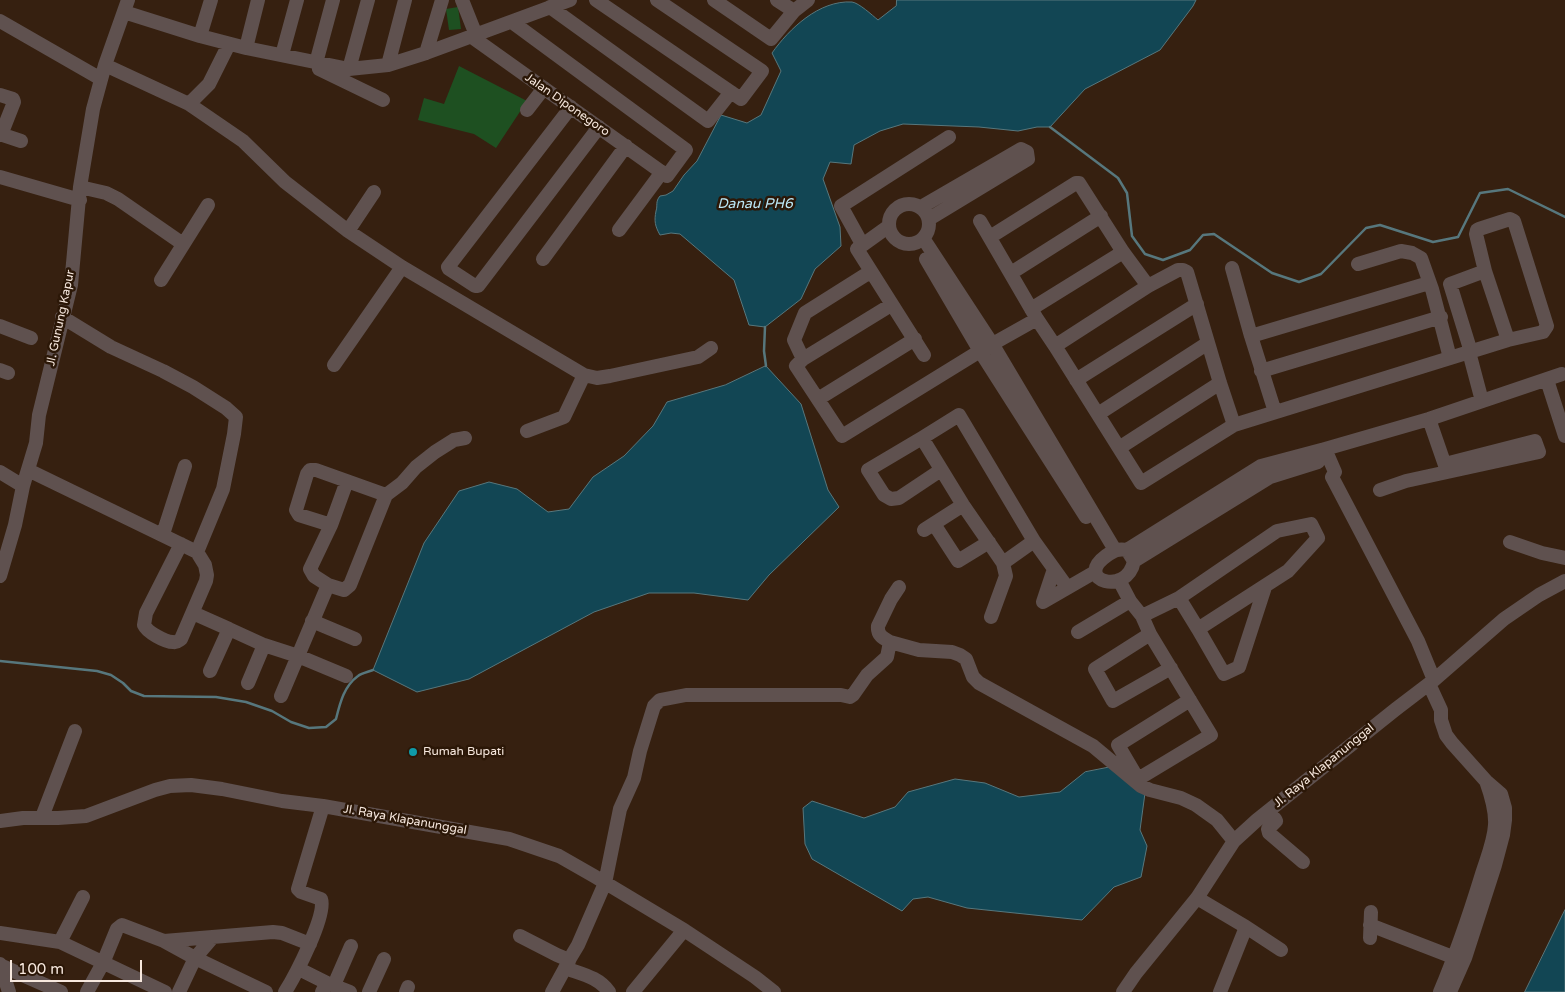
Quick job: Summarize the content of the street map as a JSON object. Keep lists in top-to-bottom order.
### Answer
{
  "streets": {
    "street": ["Jalan Diponegoro", "Jl. Gunung Kapur", "Jl. Raya Klapanunggal"]
  },
  "water": ["Danau PH6"],
  "places": ["Rumah Bupati"],
  "scale_bar": "100 m"
}
